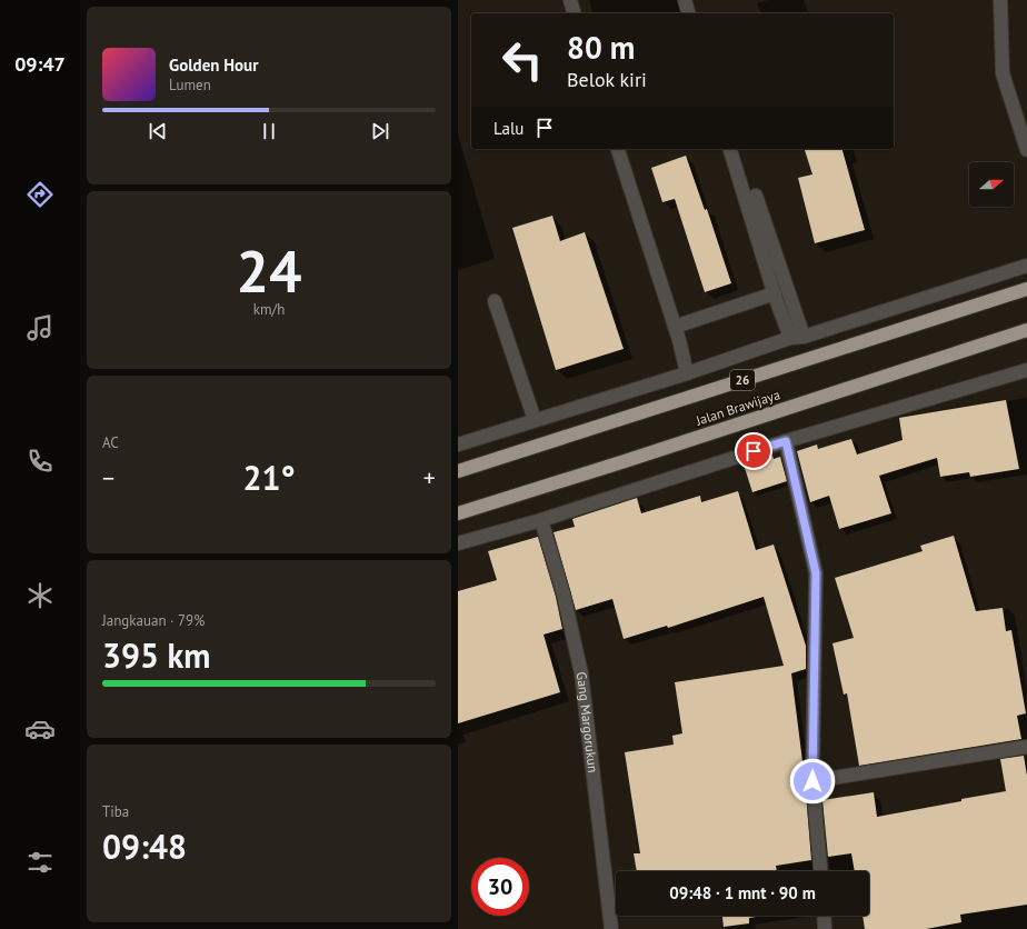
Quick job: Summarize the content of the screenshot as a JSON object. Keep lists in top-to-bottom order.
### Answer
{
  "streets": {
    "highway": ["26", "Jalan Brawijaya"],
    "street": ["Gang Margorukun"]
  },
  "north": "right",
  "page": {
    "tabs": "09:47",
    "turn": ["80 m", "Belok kiri"],
    "song": ["Golden Hour", "Lumen"],
    "then": "Lalu",
    "tile": [
      ["24", "km/h"],
      "AC",
      ["Jangkauan · 79%", "395 km"],
      ["Tiba", "09:48"]
    ],
    "heat": ["−", "21°", "+"],
    "limit": "30",
    "trip": "09:48 · 1 mnt · 90 m"
  }
}
